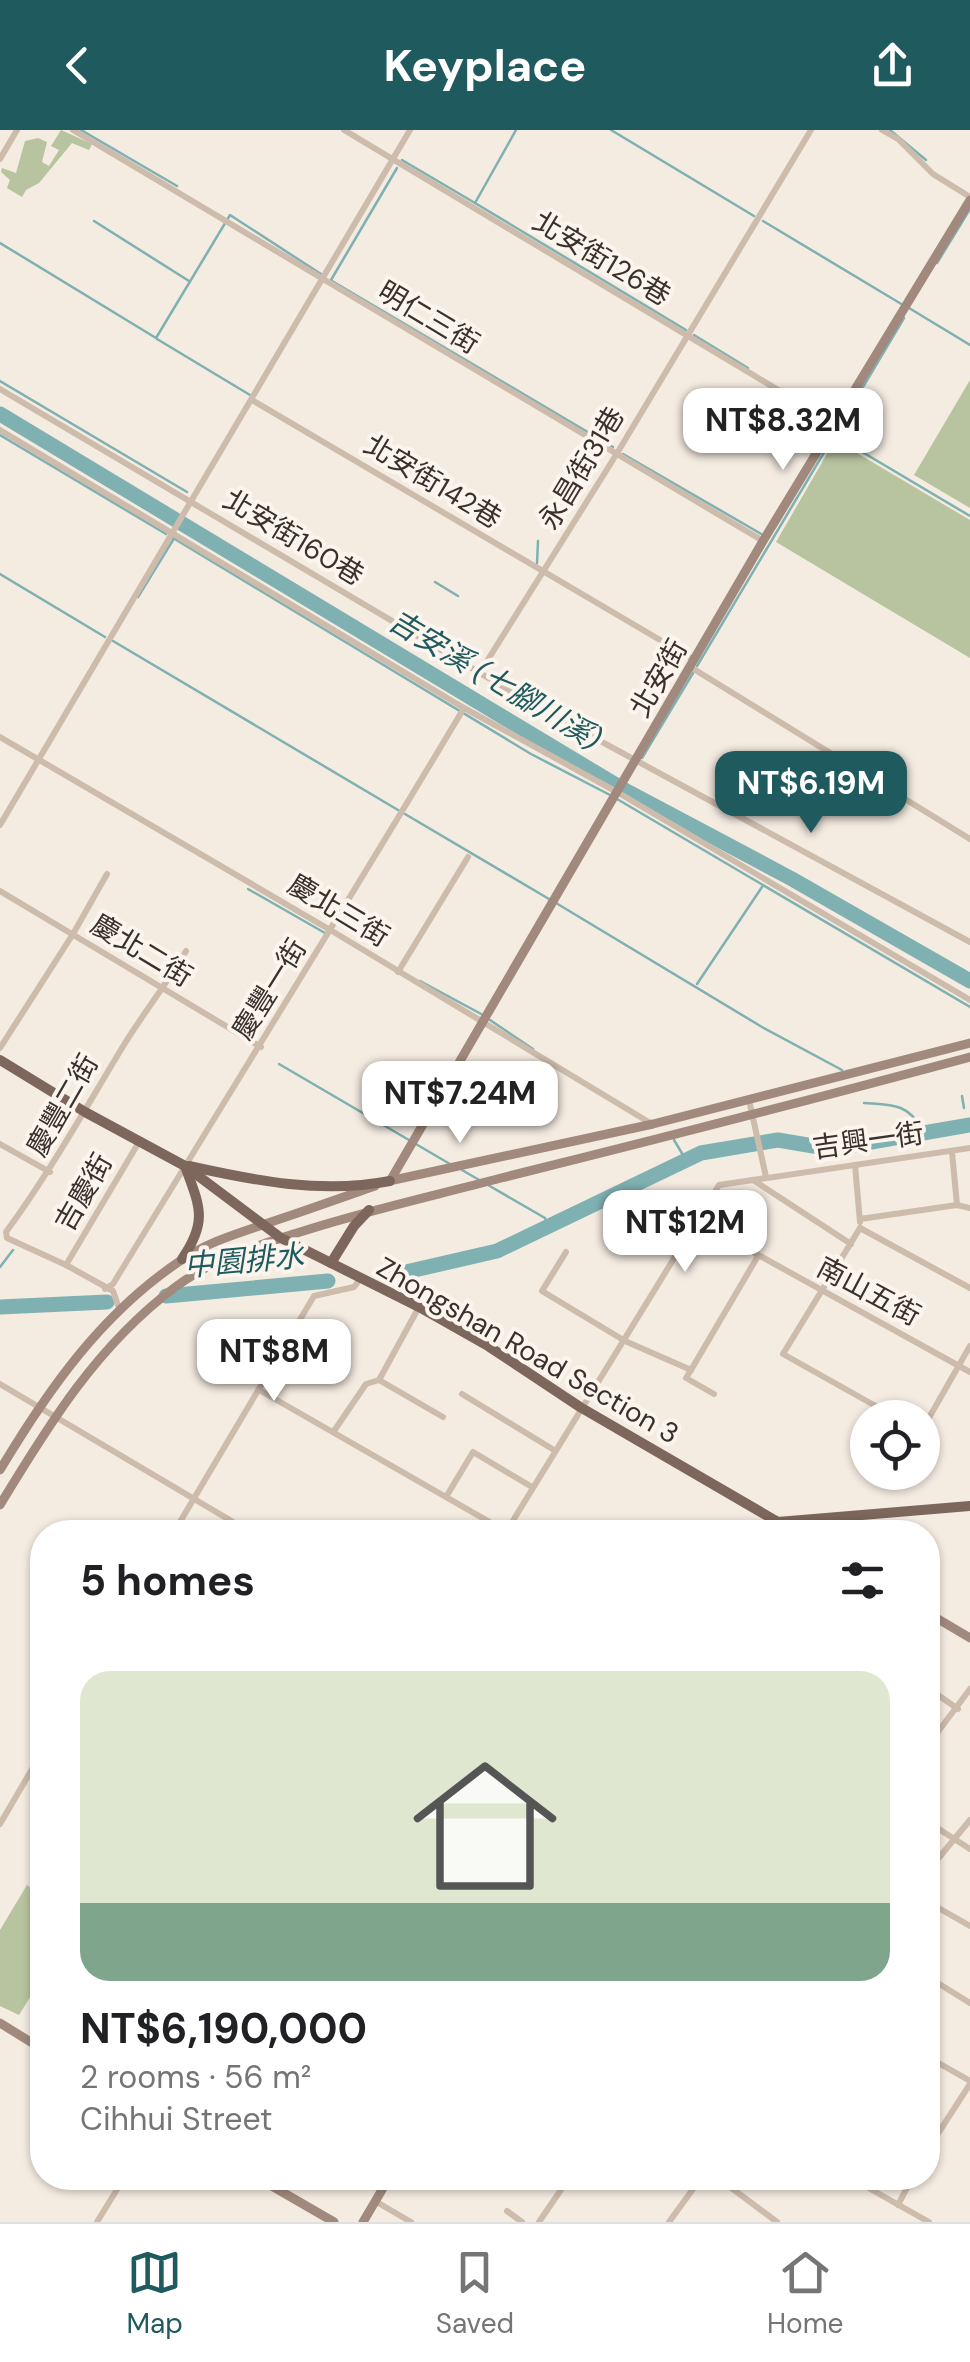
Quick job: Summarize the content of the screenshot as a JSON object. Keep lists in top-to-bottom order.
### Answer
{
  "streets": {
    "main road": ["Zhongshan Road Section 3"],
    "street": [
      "北安街126巷",
      "明仁三街",
      "永昌街31巷",
      "北安街142巷",
      "北安街160巷",
      "北安街",
      "慶北三街",
      "慶北二街",
      "慶豐一街",
      "慶豐二街",
      "吉興一街",
      "吉慶街",
      "南山五街"
    ]
  },
  "crossings": [
    ["北安街126巷", "永昌街31巷"],
    ["北安街126巷", "北安街"],
    ["明仁三街", "永昌街31巷"],
    ["明仁三街", "北安街"],
    ["永昌街31巷", "北安街142巷"],
    ["永昌街31巷", "北安街160巷"],
    ["北安街142巷", "北安街"],
    ["北安街160巷", "北安街"],
    ["北安街", "慶北三街"],
    ["慶北三街", "慶豐一街"],
    ["慶北二街", "慶豐一街"],
    ["慶北二街", "慶豐二街"],
    ["慶豐一街", "慶豐二街"],
    ["慶豐一街", "Zhongshan Road Section 3"],
    ["慶豐二街", "吉慶街"],
    ["慶豐二街", "Zhongshan Road Section 3"],
    ["吉興一街", "南山五街"],
    ["吉興一街", "Zhongshan Road Section 3"],
    ["吉慶街", "Zhongshan Road Section 3"]
  ],
  "water": ["吉安溪 (七腳川溪)", "中園排水"],
  "page": {
    "header": "Keyplace",
    "price": [
      "NT$8.32M",
      "NT$6.19M",
      "NT$7.24M",
      "NT$12M",
      "NT$8M"
    ],
    "heading": "5 homes",
    "list": [
      {
        "name": "NT$6,190,000",
        "note": "2 rooms · 56 m² · Cihhui Street"
      }
    ],
    "tabs": ["Map", "Saved", "Home"]
  }
}
